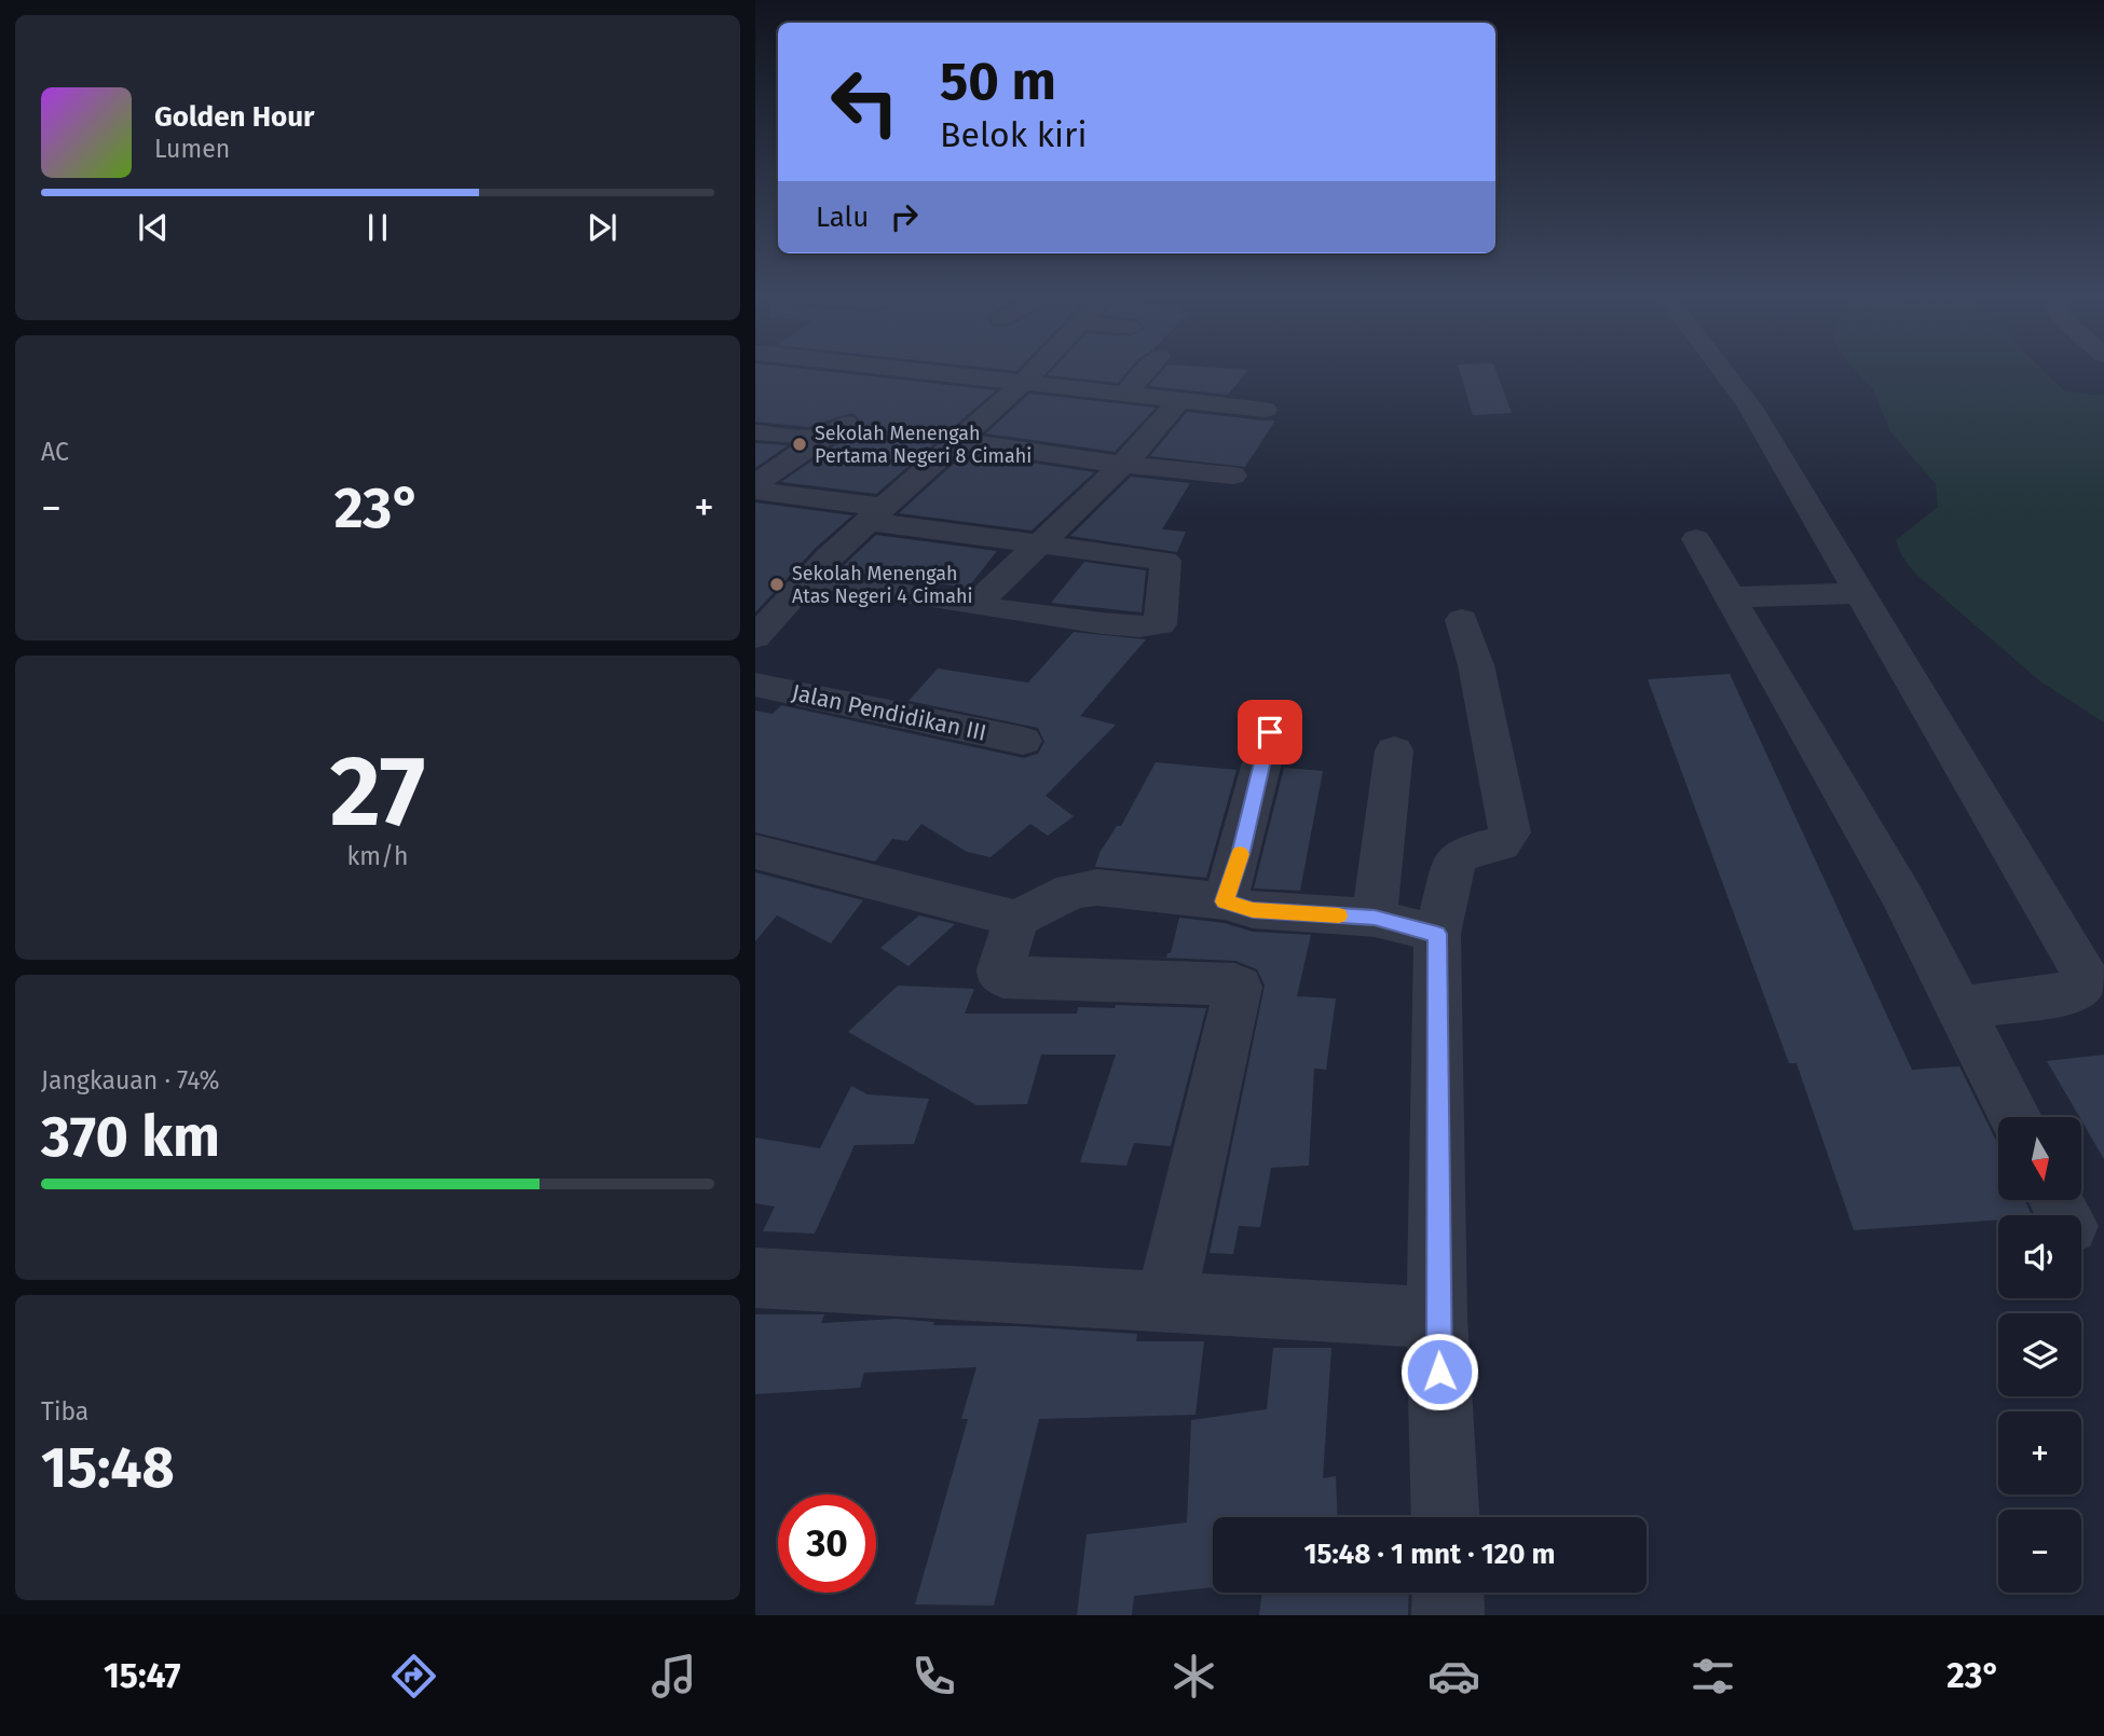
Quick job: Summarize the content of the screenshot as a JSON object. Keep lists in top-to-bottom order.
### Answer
{
  "streets": {
    "street": ["Jalan Pendidikan III"]
  },
  "places": ["Sekolah Menengah Pertama Negeri 8 Cimahi", "Sekolah Menengah Atas Negeri 4 Cimahi"],
  "north": "bottom",
  "page": {
    "turn": ["50 m", "Belok kiri"],
    "song": ["Golden Hour", "Lumen"],
    "then": "Lalu",
    "tile": [
      "AC",
      ["27", "km/h"],
      ["Jangkauan · 74%", "370 km"],
      ["Tiba", "15:48"]
    ],
    "heat": ["−", "23°", "+"],
    "map_buttons": ["+", "−"],
    "limit": "30",
    "trip": "15:48 · 1 mnt · 120 m",
    "tabs": ["15:47", "23°"]
  }
}
